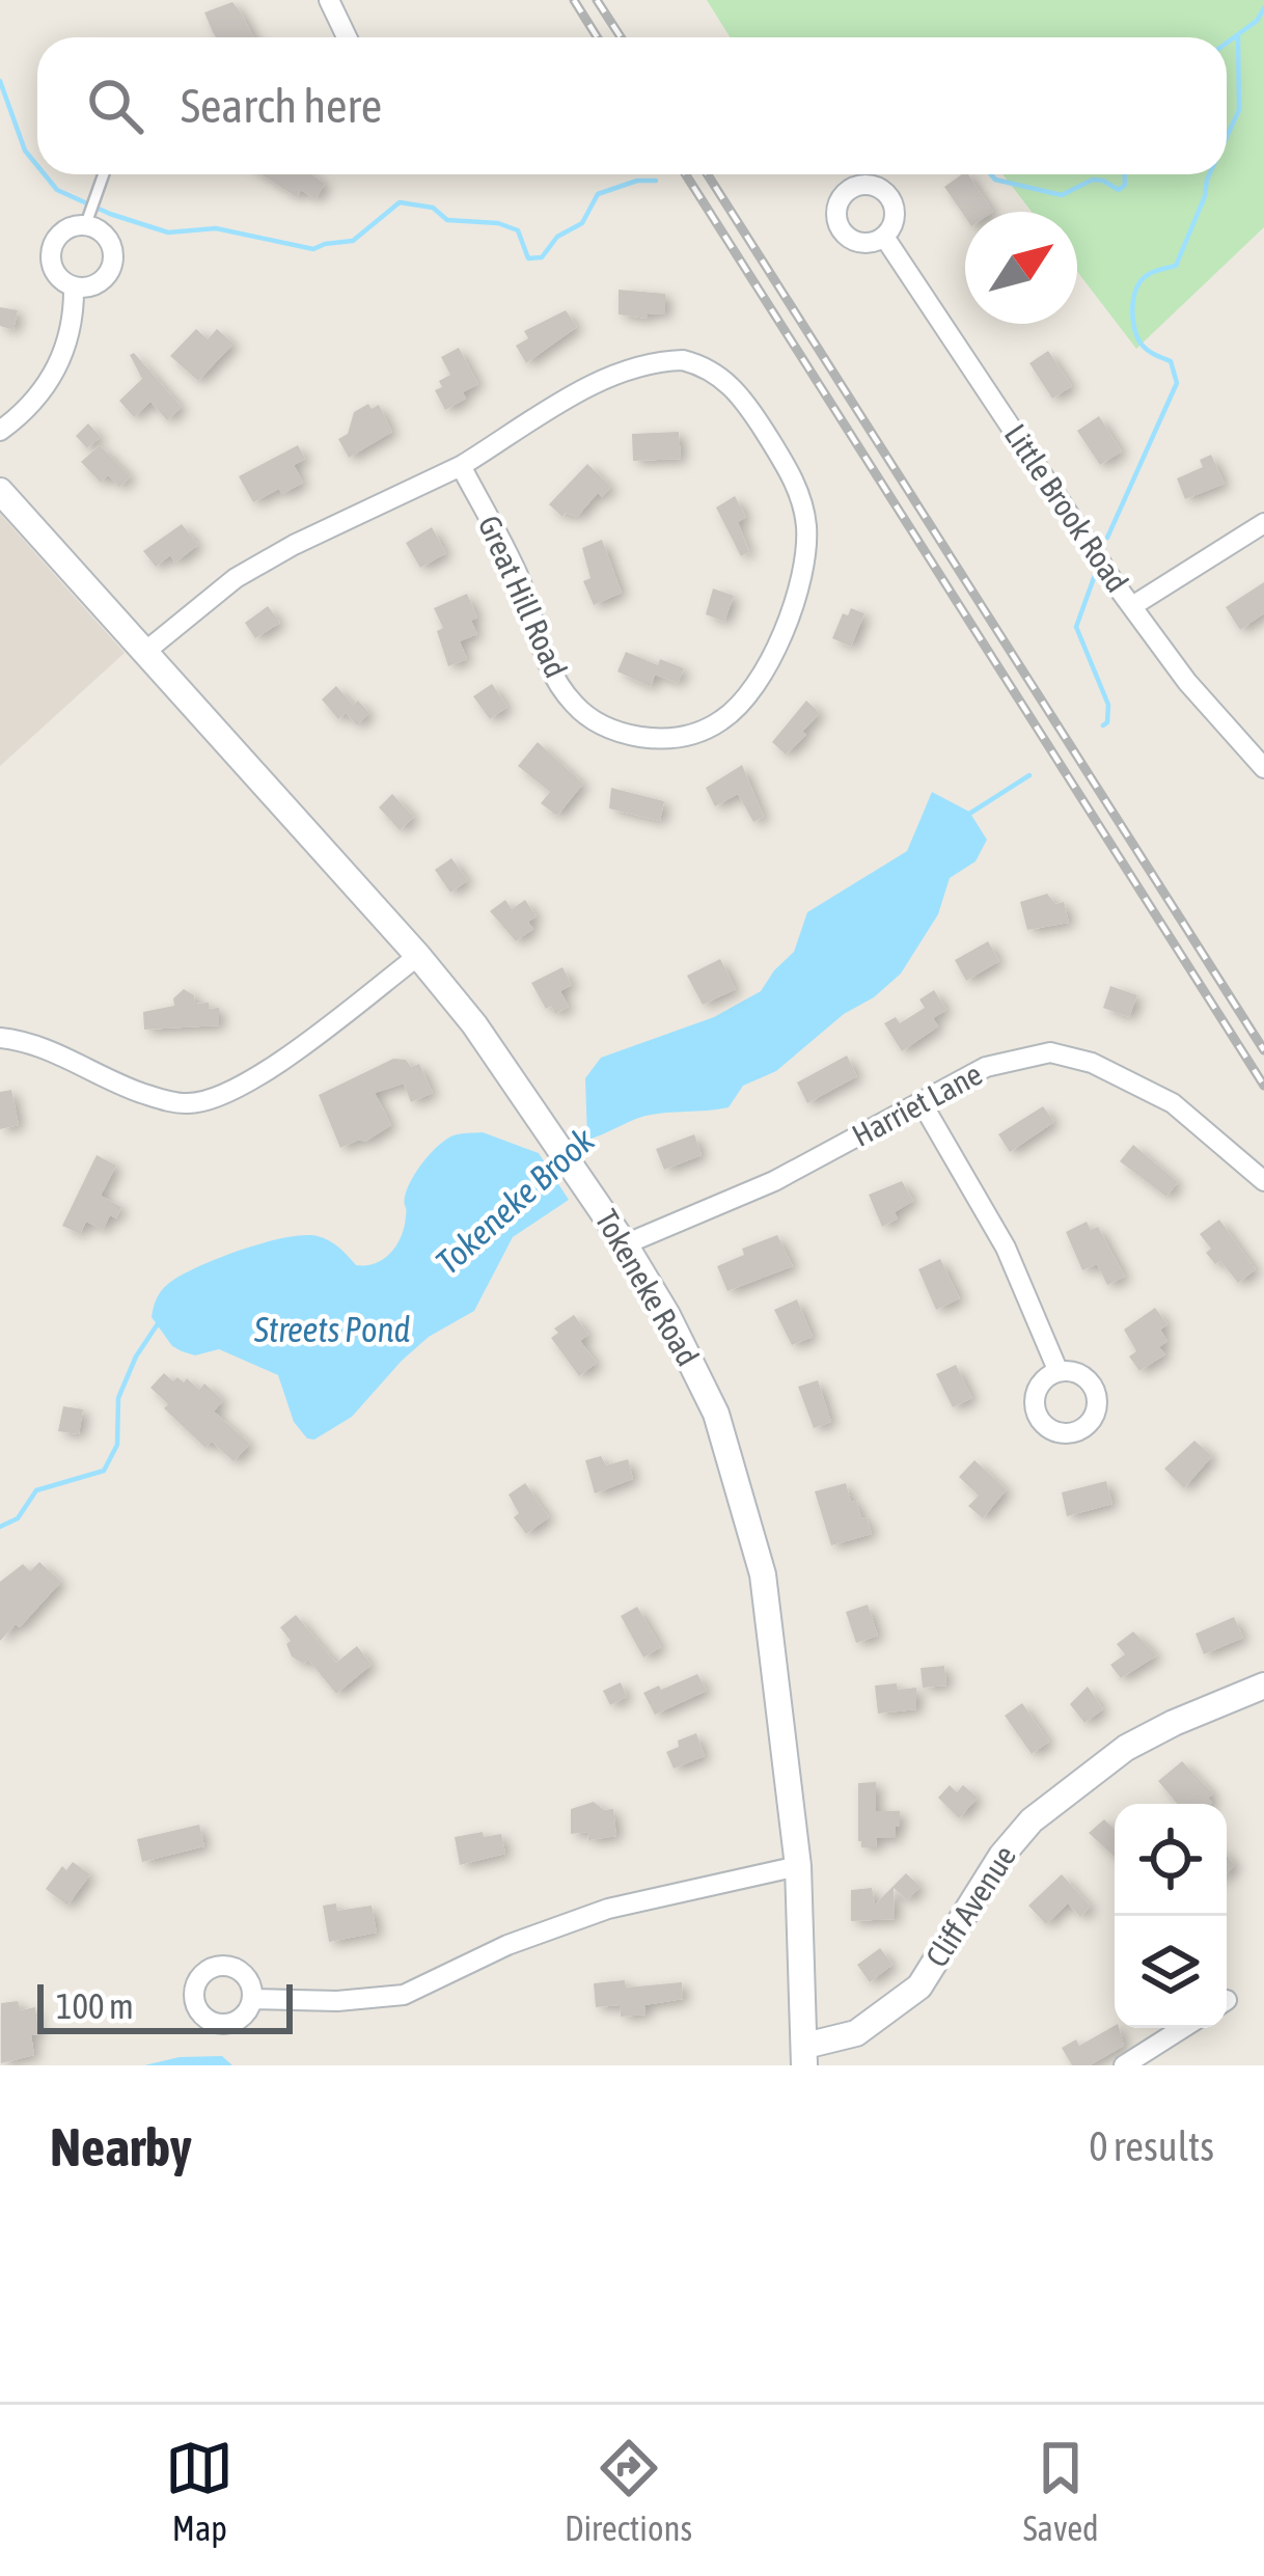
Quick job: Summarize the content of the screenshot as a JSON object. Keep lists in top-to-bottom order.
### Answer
{
  "streets": {
    "main road": ["Tokeneke Road", "Cliff Avenue"],
    "street": ["Little Brook Road", "Great Hill Road", "Harriet Lane"]
  },
  "crossings": [
    ["Great Hill Road", "Tokeneke Road"],
    ["Harriet Lane", "Tokeneke Road"],
    ["Tokeneke Road", "Cliff Avenue"]
  ],
  "water": ["Tokeneke Brook", "Streets Pond"],
  "scale_bar": "100 m",
  "north": "top right",
  "page": {
    "search": "Search here",
    "scale": "100 m",
    "heading": ["Nearby", "0 results"],
    "nav": ["Map", "Directions", "Saved"]
  }
}
